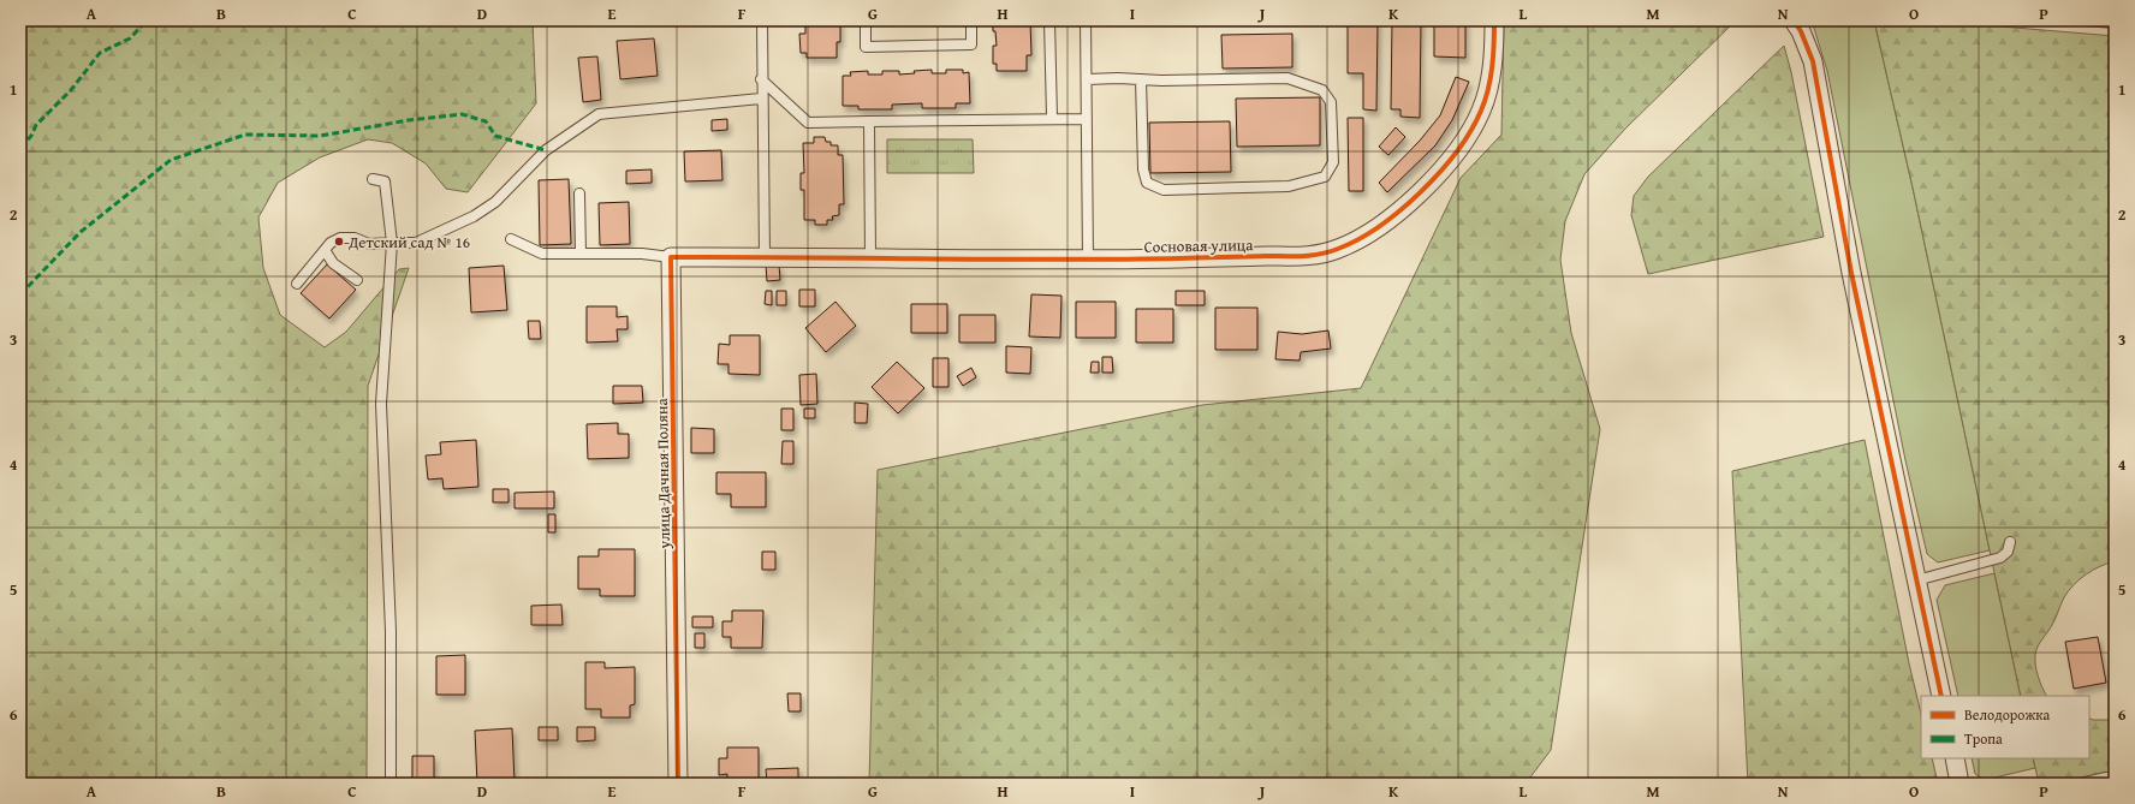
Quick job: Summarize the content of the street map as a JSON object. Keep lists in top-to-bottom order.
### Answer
{
  "streets": {
    "street": ["Сосновая улица", "улица Дачная Поляна"]
  },
  "places": ["Детский сад № 16"],
  "legend": ["Велодорожка", "Тропа"],
  "grid": {
    "columns": [
      "A",
      "B",
      "C",
      "D",
      "E",
      "F",
      "G",
      "H",
      "I",
      "J",
      "K",
      "L",
      "M",
      "N",
      "O",
      "P"
    ],
    "rows": [
      "1",
      "2",
      "3",
      "4",
      "5",
      "6"
    ]
  }
}
